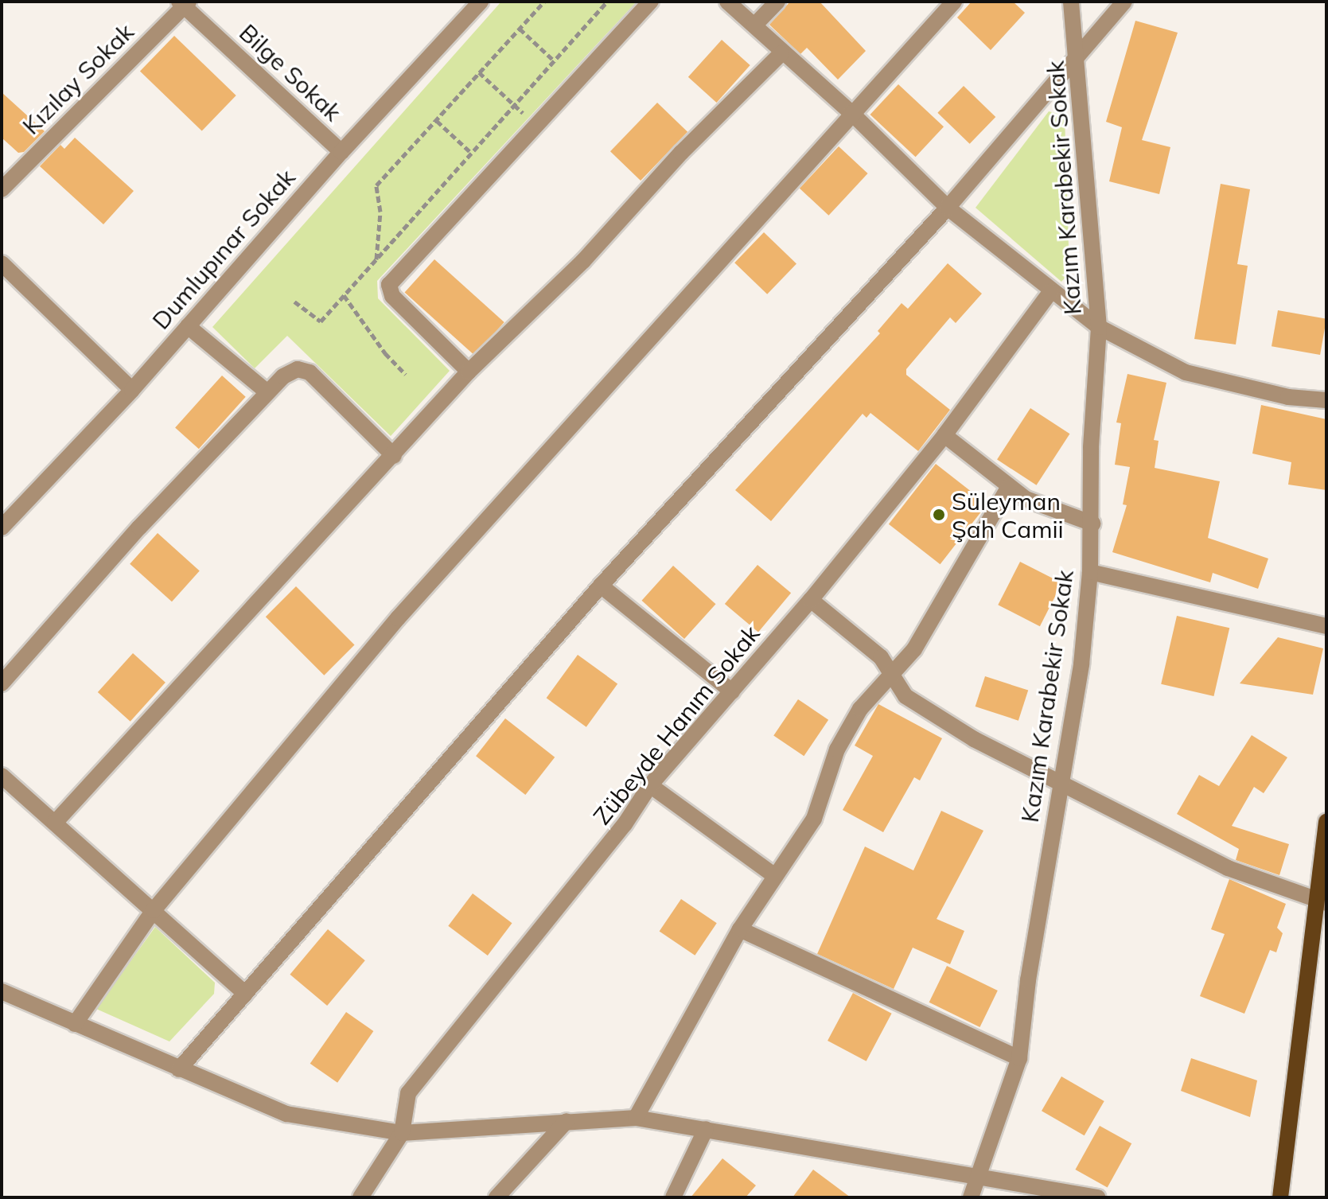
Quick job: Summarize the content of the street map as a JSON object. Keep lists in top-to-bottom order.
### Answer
{
  "streets": {
    "street": [
      "Bilge Sokak",
      "Kızılay Sokak",
      "Kazım Karabekir Sokak",
      "Dumlupınar Sokak",
      "Zübeyde Hanım Sokak"
    ]
  },
  "crossings": [
    ["Bilge Sokak", "Kızılay Sokak"],
    ["Bilge Sokak", "Dumlupınar Sokak"]
  ],
  "places": ["Süleyman Şah Camii"]
}
